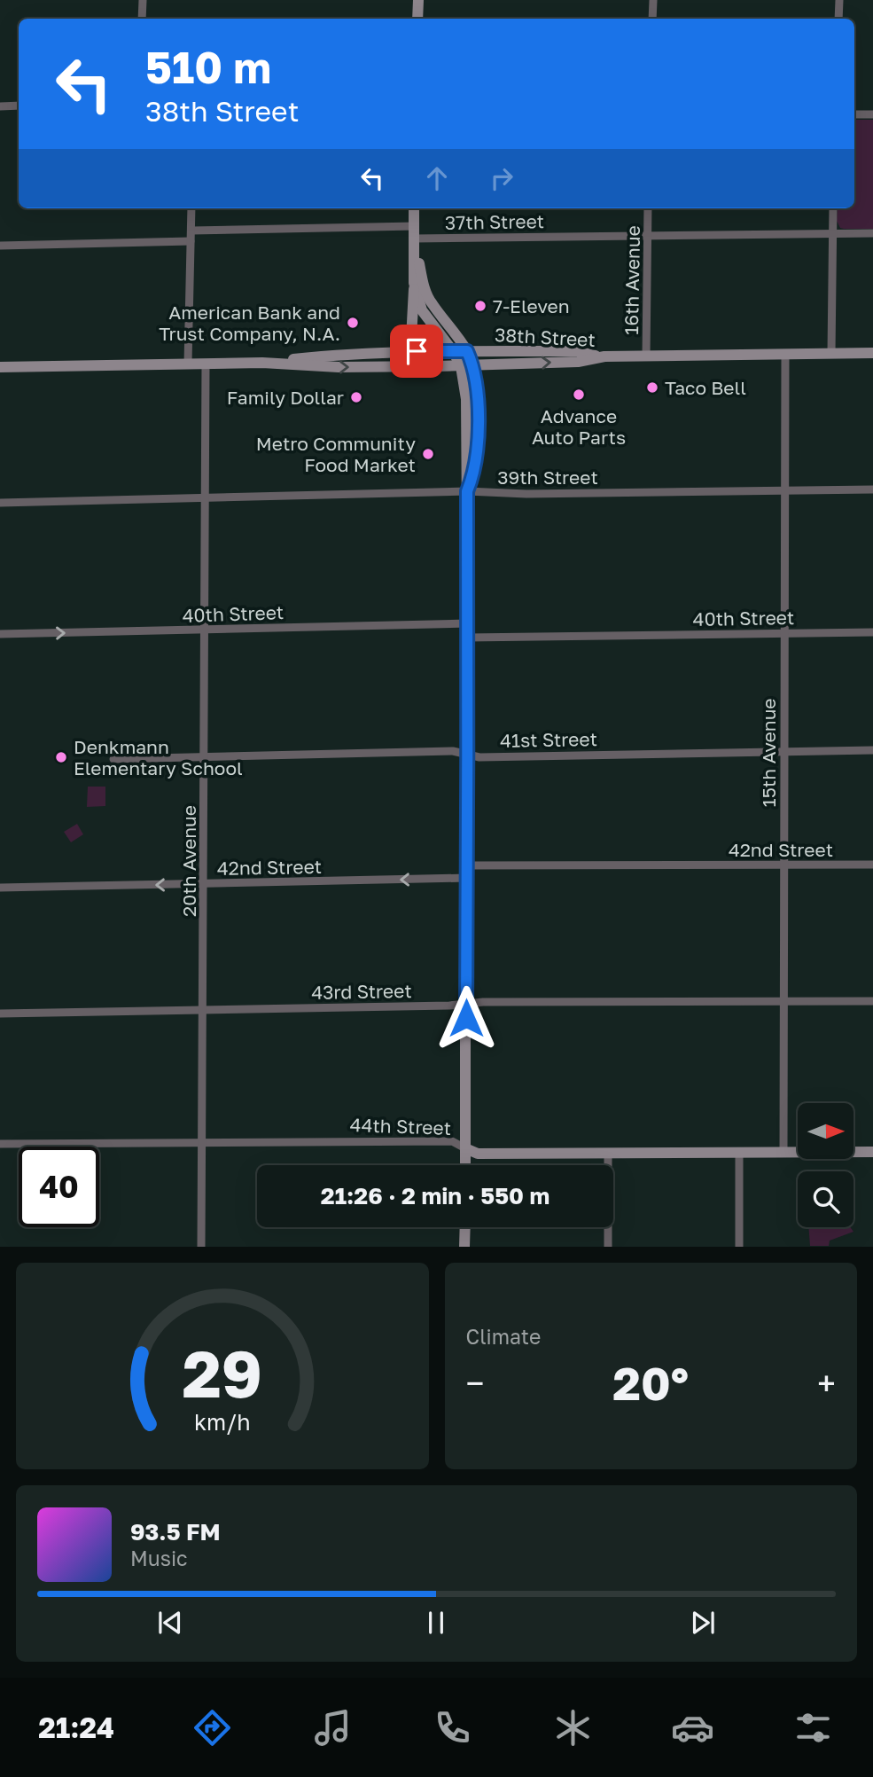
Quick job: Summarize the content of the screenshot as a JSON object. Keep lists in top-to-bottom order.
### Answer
{
  "streets": {
    "street": [
      "37th Street",
      "16th Avenue",
      "38th Street",
      "39th Street",
      "40th Street",
      "41st Street",
      "15th Avenue",
      "42nd Street",
      "20th Avenue",
      "43rd Street",
      "44th Street"
    ]
  },
  "crossings": [
    ["37th Street", "16th Avenue"],
    ["16th Avenue", "38th Street"],
    ["38th Street", "15th Avenue"],
    ["38th Street", "20th Avenue"],
    ["39th Street", "15th Avenue"],
    ["39th Street", "20th Avenue"],
    ["40th Street", "15th Avenue"],
    ["40th Street", "20th Avenue"],
    ["41st Street", "15th Avenue"],
    ["41st Street", "20th Avenue"],
    ["15th Avenue", "42nd Street"],
    ["15th Avenue", "43rd Street"],
    ["15th Avenue", "44th Street"],
    ["42nd Street", "20th Avenue"],
    ["20th Avenue", "43rd Street"],
    ["20th Avenue", "44th Street"]
  ],
  "one_way": ["42nd Street"],
  "places": [
    "7-Eleven",
    "American Bank and Trust Company, N.A.",
    "Taco Bell",
    "Advance Auto Parts",
    "Family Dollar",
    "Metro Community Food Market",
    "Denkmann Elementary School"
  ],
  "north": "right",
  "page": {
    "turn": ["510 m", "38th Street"],
    "limit": "40",
    "trip": "21:26 · 2 min · 550 m",
    "tile": "Climate",
    "heat": ["−", "20°", "+"],
    "song": ["93.5 FM", "Music"],
    "tabs": "21:24",
    "gauge": ["29", "km/h"]
  }
}
